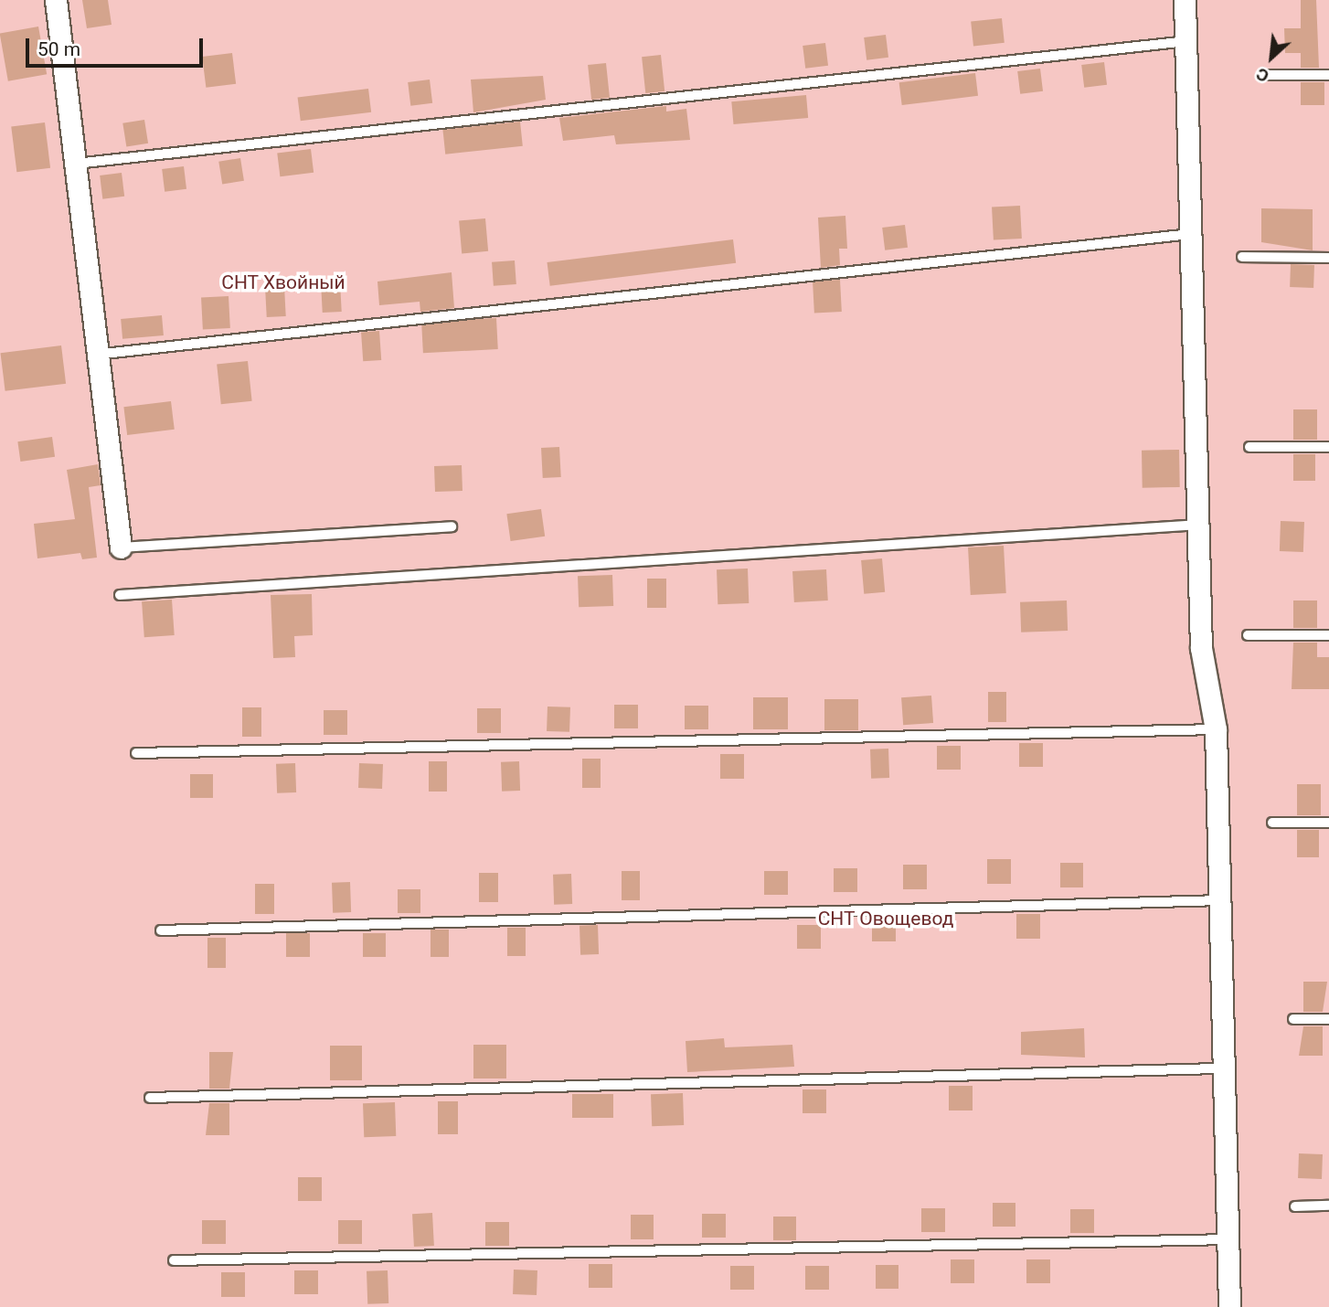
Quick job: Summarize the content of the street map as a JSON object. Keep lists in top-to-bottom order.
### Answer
{
  "parks": ["СНТ Хвойный", "СНТ Овощевод"],
  "scale_bar": "50 m",
  "north": "bottom left"
}
